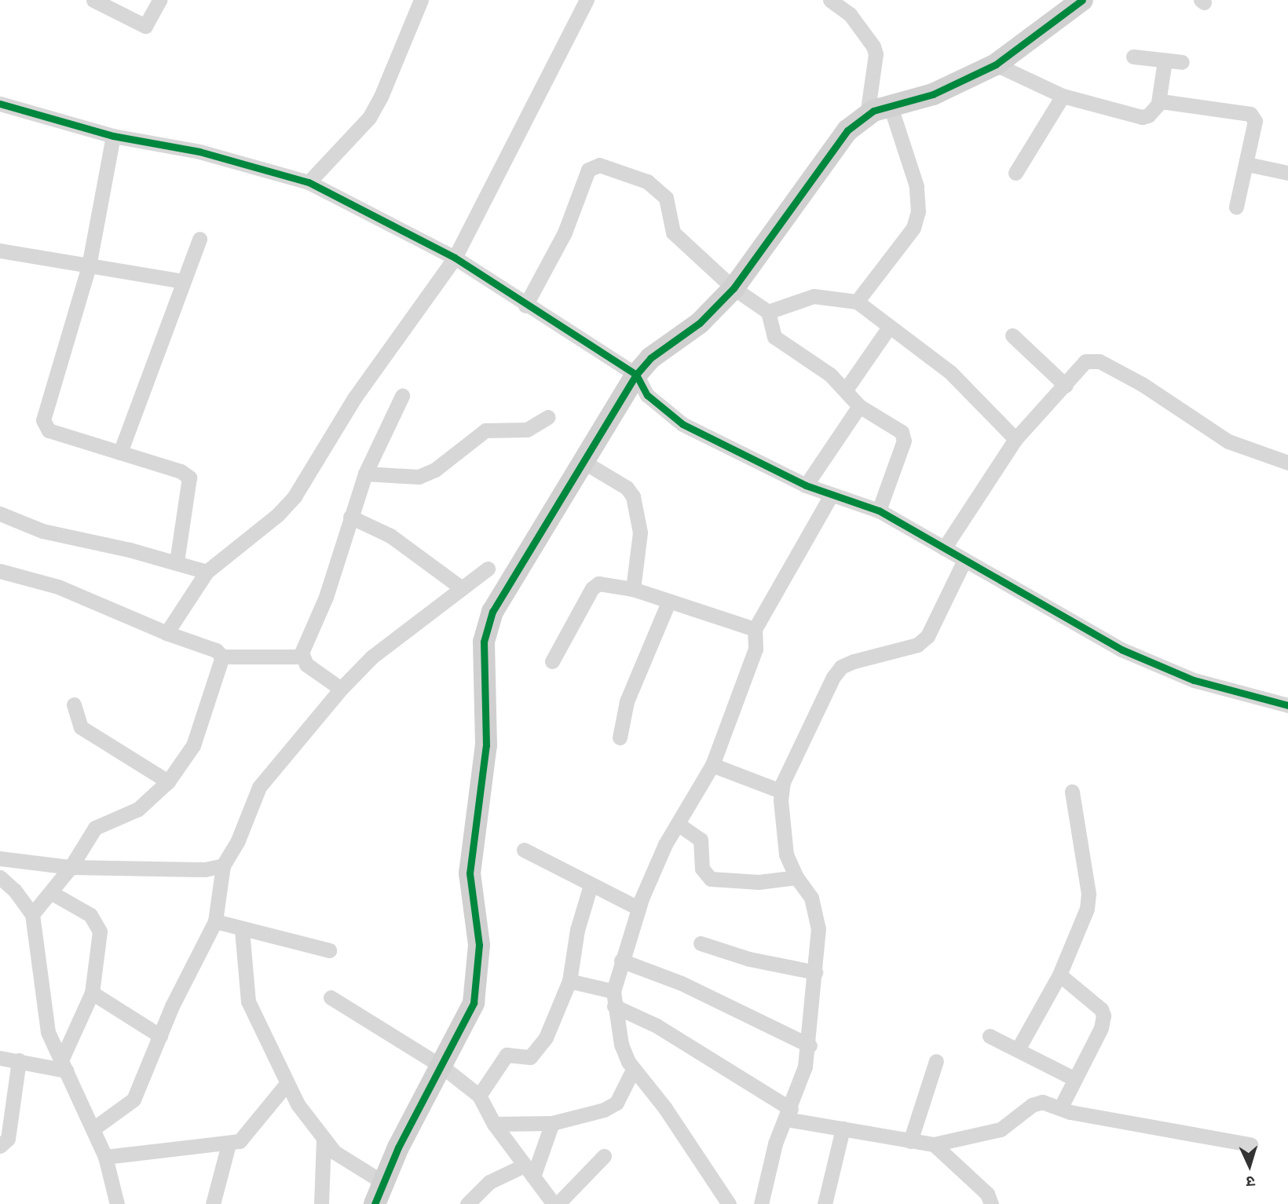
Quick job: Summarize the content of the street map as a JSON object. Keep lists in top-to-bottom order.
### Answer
{
  "north": "bottom"
}
